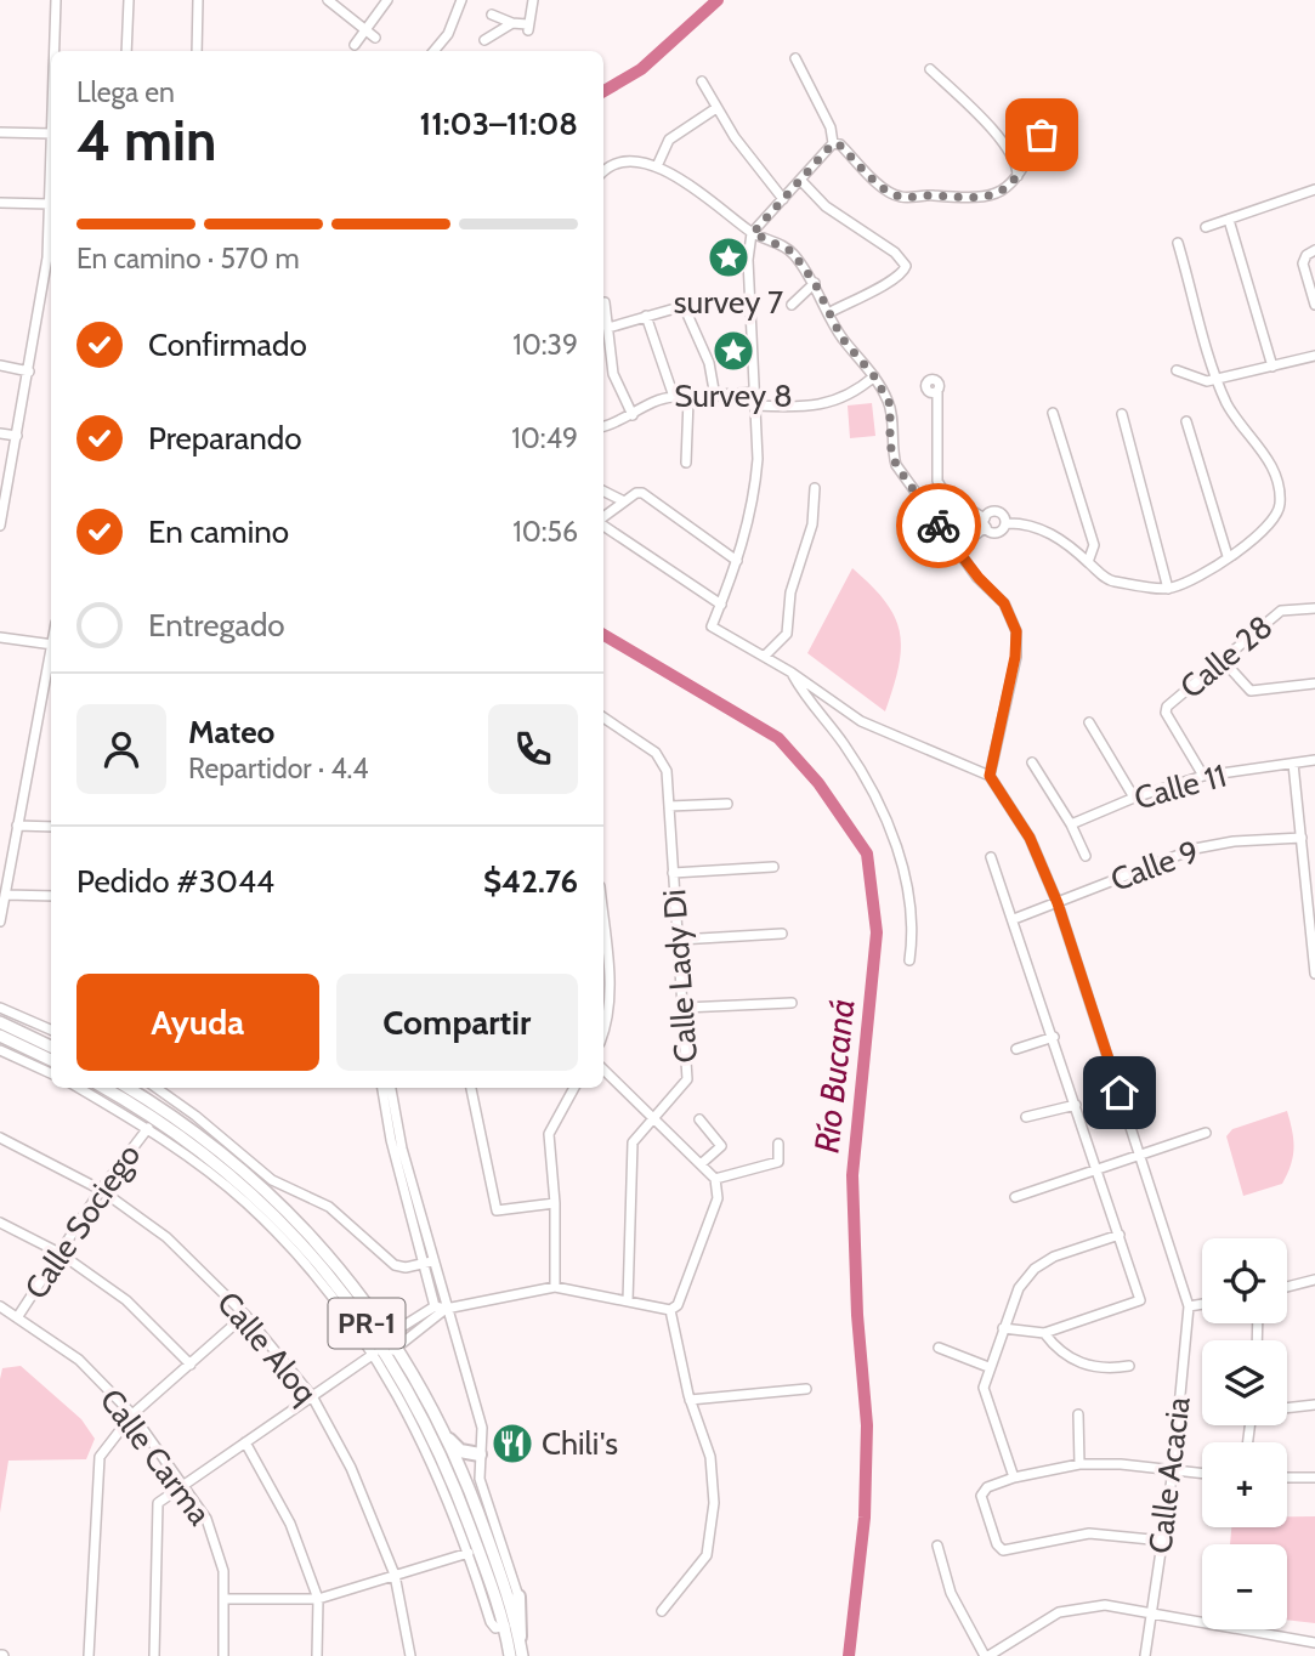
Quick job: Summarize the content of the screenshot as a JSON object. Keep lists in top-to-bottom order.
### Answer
{
  "streets": {
    "main road": ["PR-1"],
    "street": [
      "Calle 28",
      "Calle 11",
      "Calle 9",
      "Calle Lady Di",
      "Calle Sociego",
      "Calle Aloq",
      "Calle Carma",
      "Calle Acacia"
    ]
  },
  "crossings": [
    ["Calle 28", "Calle 11"],
    ["Calle 9", "Calle Acacia"],
    ["Calle Sociego", "Calle Aloq"],
    ["Calle Sociego", "Calle Carma"]
  ],
  "water": ["Río Bucaná"],
  "places": {
    "place": ["survey 7", "Survey 8"],
    "restaurant": ["Chili's"]
  },
  "page": {
    "heading": ["4 min", "Llega en", "11:03–11:08"],
    "panel": [
      "Mateo",
      "Repartidor · 4.4",
      "Pedido #3044",
      "$42.76"
    ],
    "bar": "En camino · 570 m",
    "list": [
      ["Confirmado", "10:39"],
      ["Preparando", "10:49"],
      ["En camino", "10:56"],
      "Entregado"
    ],
    "buttons": ["Ayuda", "Compartir"],
    "map_buttons": ["+", "−"]
  }
}
